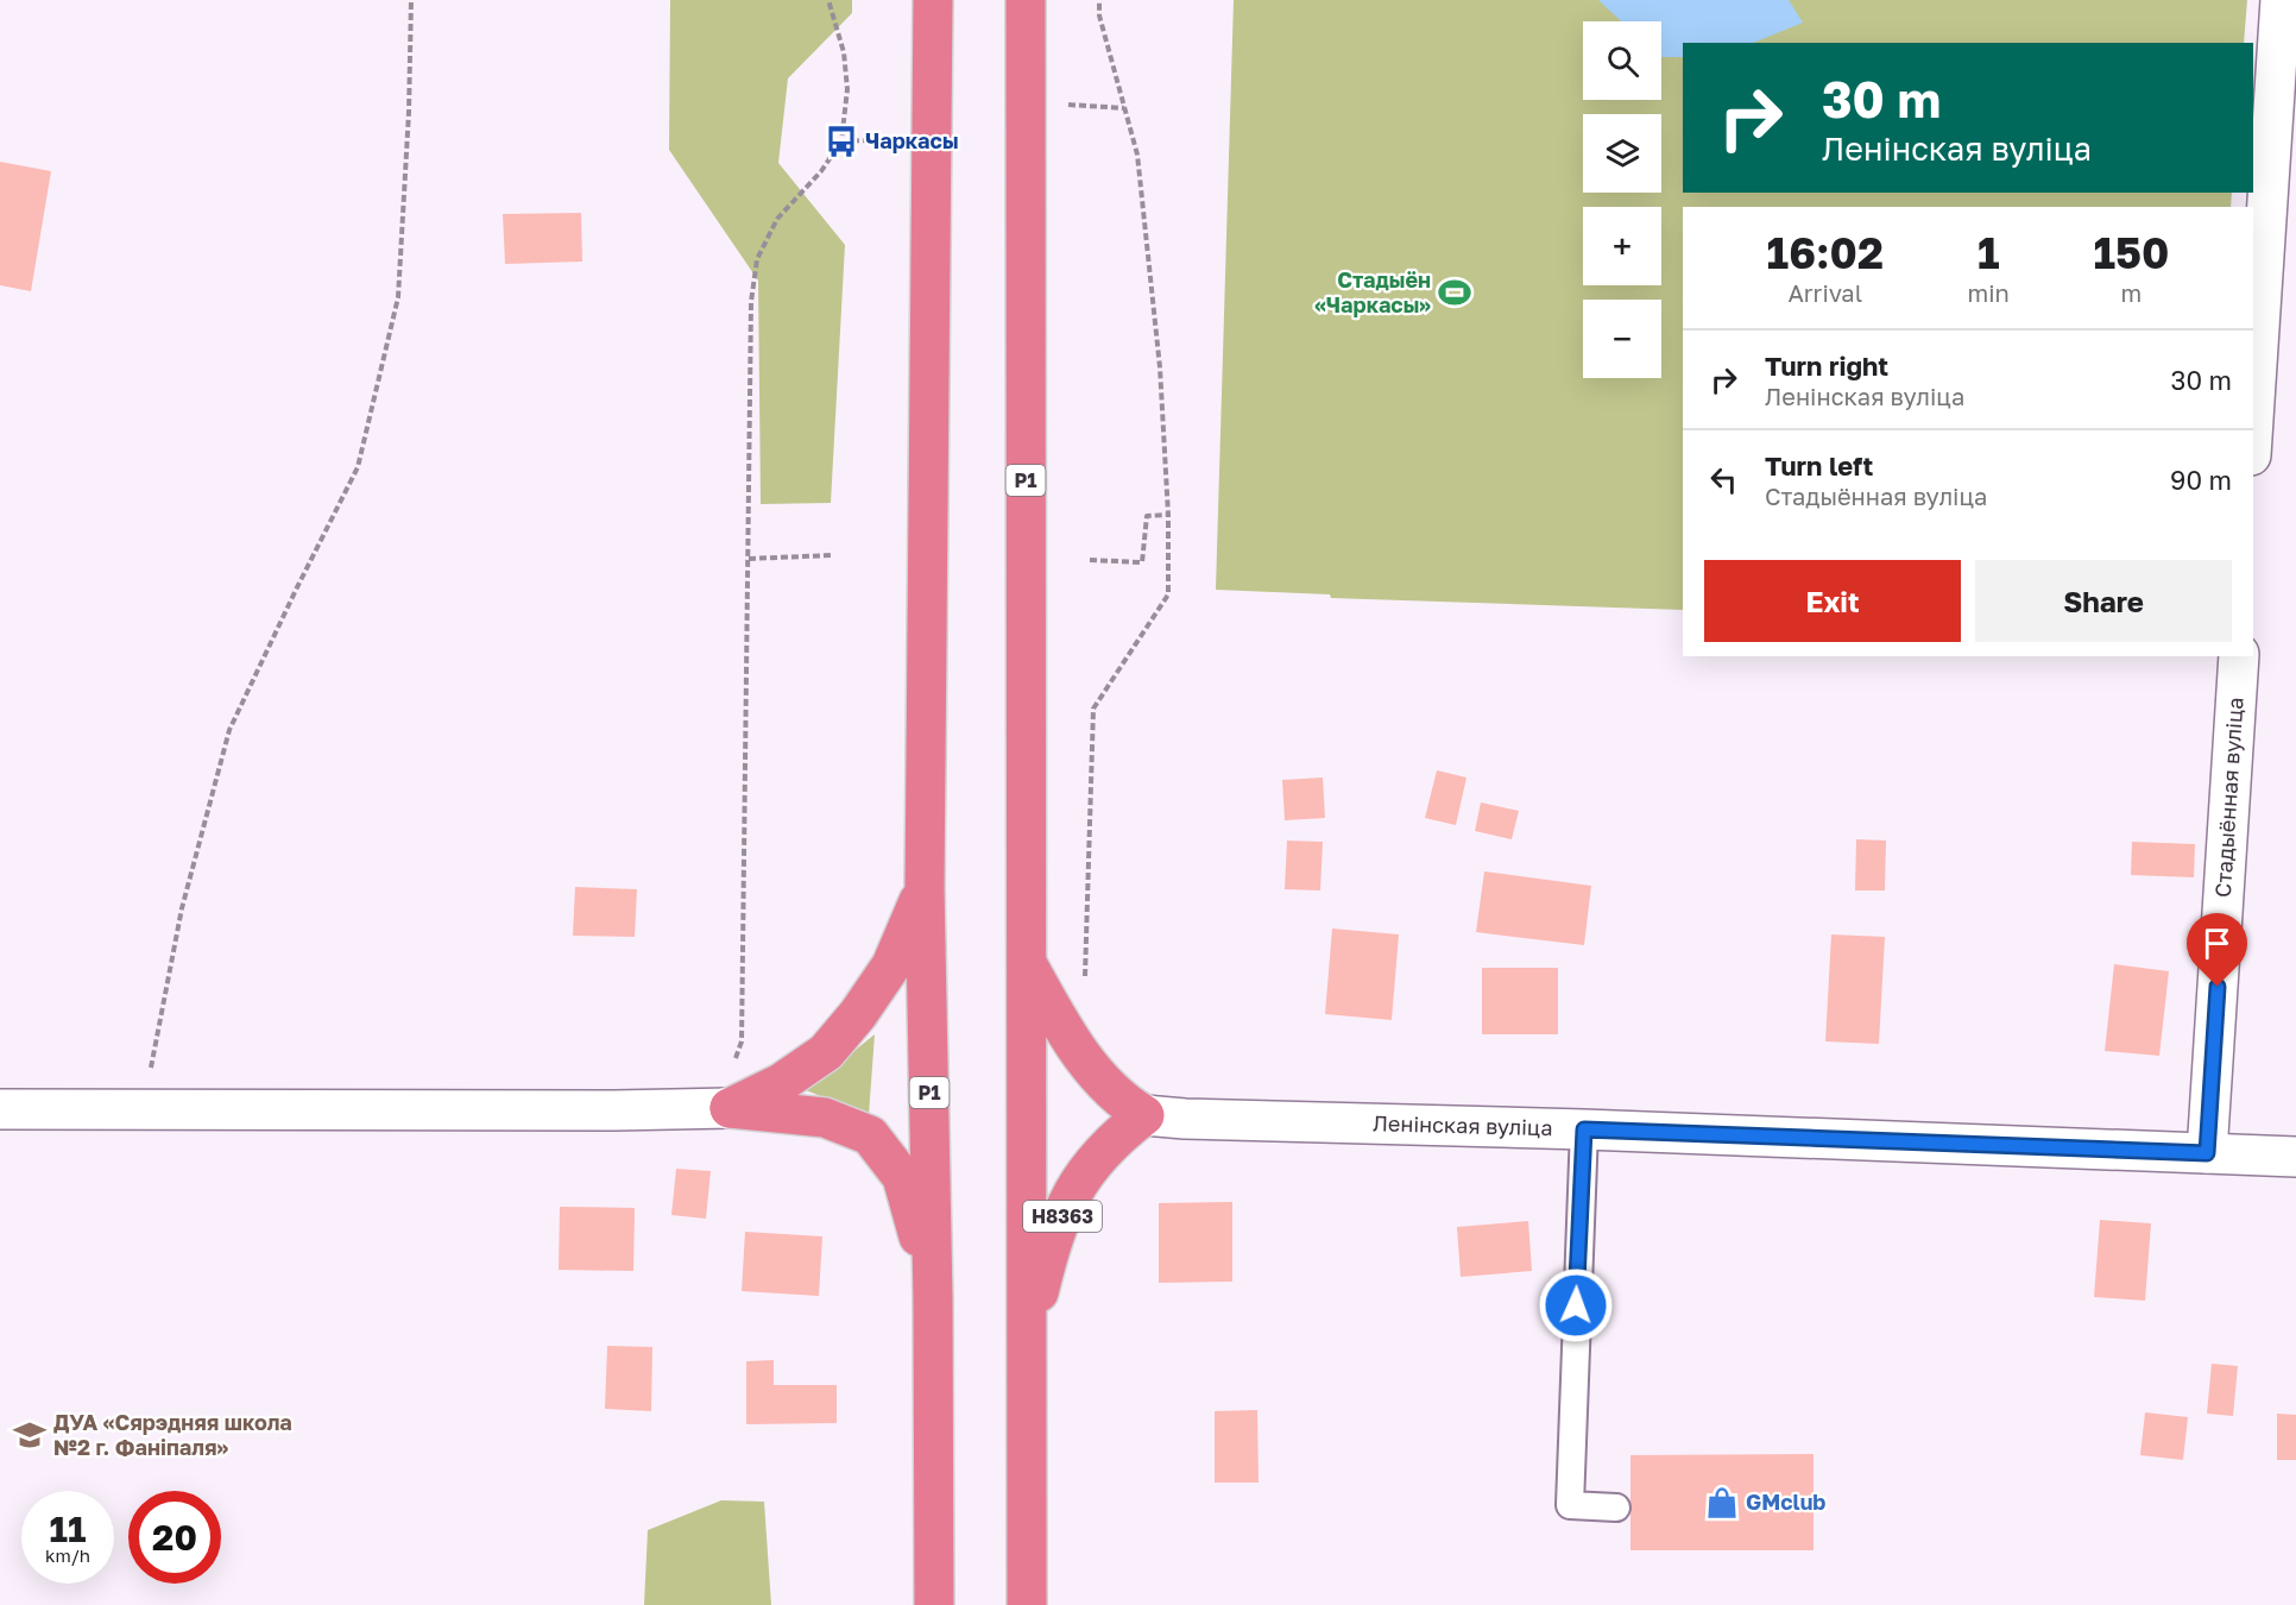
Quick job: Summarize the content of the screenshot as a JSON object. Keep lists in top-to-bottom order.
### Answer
{
  "streets": {
    "highway": ["Р1", "Н8363"],
    "street": ["Стадыённая вуліца", "Ленінская вуліца"]
  },
  "crossings": [
    ["Р1", "Н8363"],
    ["Стадыённая вуліца", "Ленінская вуліца"],
    ["Ленінская вуліца", "Н8363"]
  ],
  "places": {
    "bus stop": ["Чаркасы"],
    "sports": ["Стадыён «Чаркасы»"],
    "school or university": ["ДУА «Сярэдняя школа №2 г. Фаніпаля»"],
    "shop": ["GMclub"]
  },
  "page": {
    "map_buttons": ["+", "−"],
    "turn": ["30 m", "Ленінская вуліца"],
    "eta": [
      "16:02",
      "Arrival",
      "1",
      "min",
      "150",
      "m"
    ],
    "list": [
      {
        "name": "Turn right",
        "note": "Ленінская вуліца",
        "value": "30 m"
      },
      {
        "name": "Turn left",
        "note": "Стадыённая вуліца",
        "value": "90 m"
      }
    ],
    "buttons": ["Exit", "Share"],
    "speed": "11 km/h",
    "limit": "20"
  }
}
